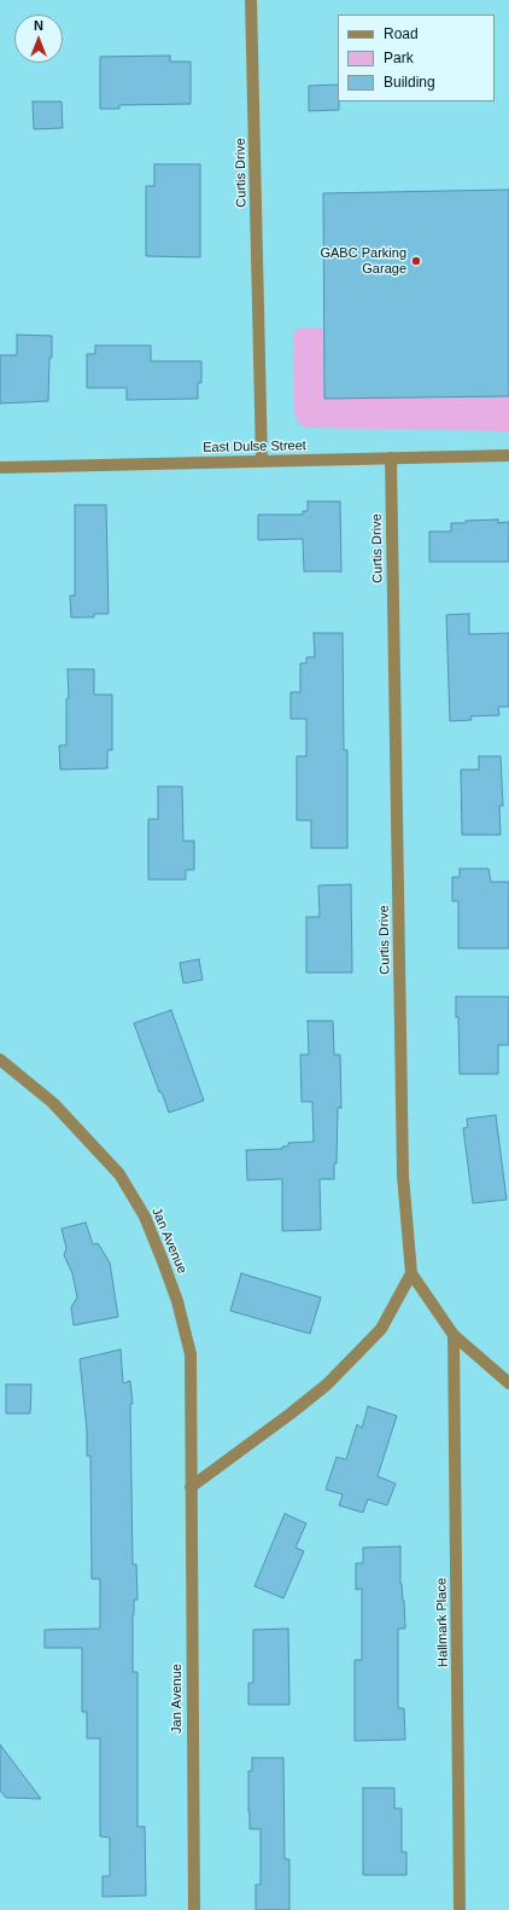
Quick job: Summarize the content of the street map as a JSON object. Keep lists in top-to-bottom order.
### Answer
{
  "streets": {
    "street": [
      "Curtis Drive",
      "East Dulse Street",
      "Jan Avenue",
      "Hallmark Place"
    ]
  },
  "crossings": [
    ["Curtis Drive", "East Dulse Street"],
    ["Curtis Drive", "Hallmark Place"]
  ],
  "places": ["GABC Parking Garage"],
  "legend": ["Road", "Park", "Building"],
  "north": "top"
}
